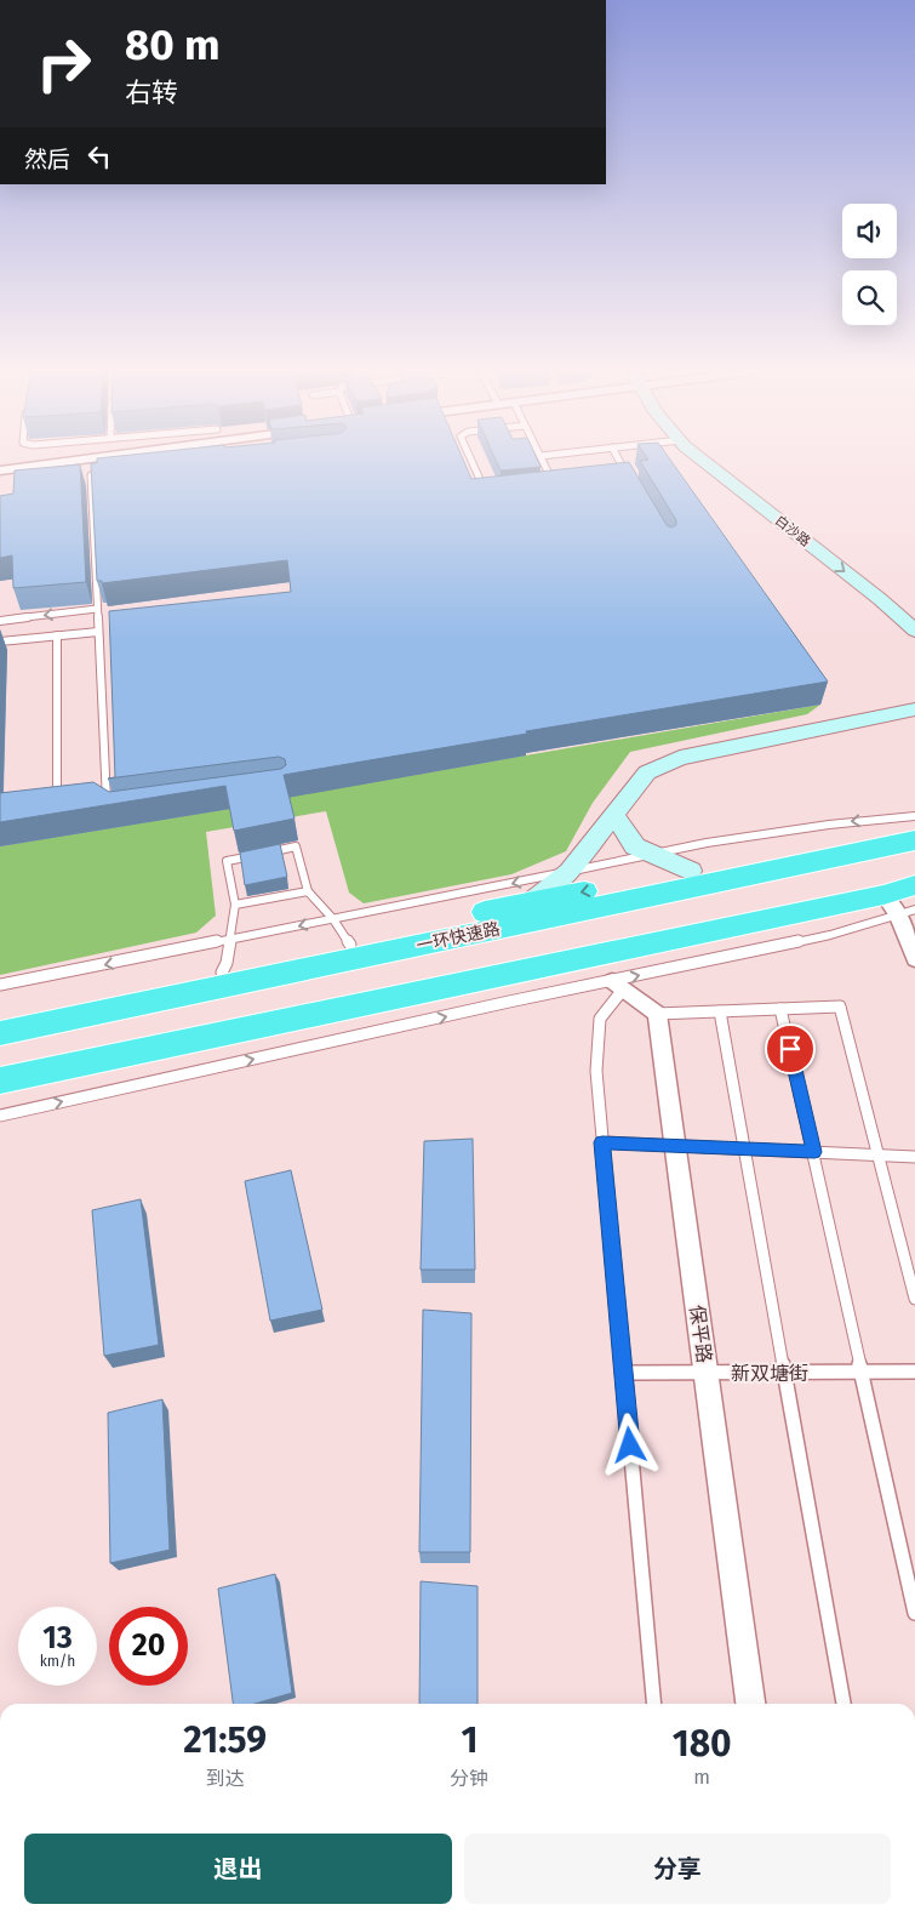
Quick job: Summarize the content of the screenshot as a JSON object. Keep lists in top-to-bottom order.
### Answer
{
  "streets": {
    "highway": ["一环快速路"],
    "main road": ["白沙路"],
    "street": ["保平路"],
    "lane": ["新双塘街"]
  },
  "crossings": [
    ["保平路", "新双塘街"]
  ],
  "page": {
    "turn": ["80 m", "右转"],
    "then": "然后",
    "speed": "13 km/h",
    "limit": "20",
    "eta": [
      "21:59",
      "到达",
      "1",
      "分钟",
      "180",
      "m"
    ],
    "buttons": ["退出", "分享"]
  }
}
